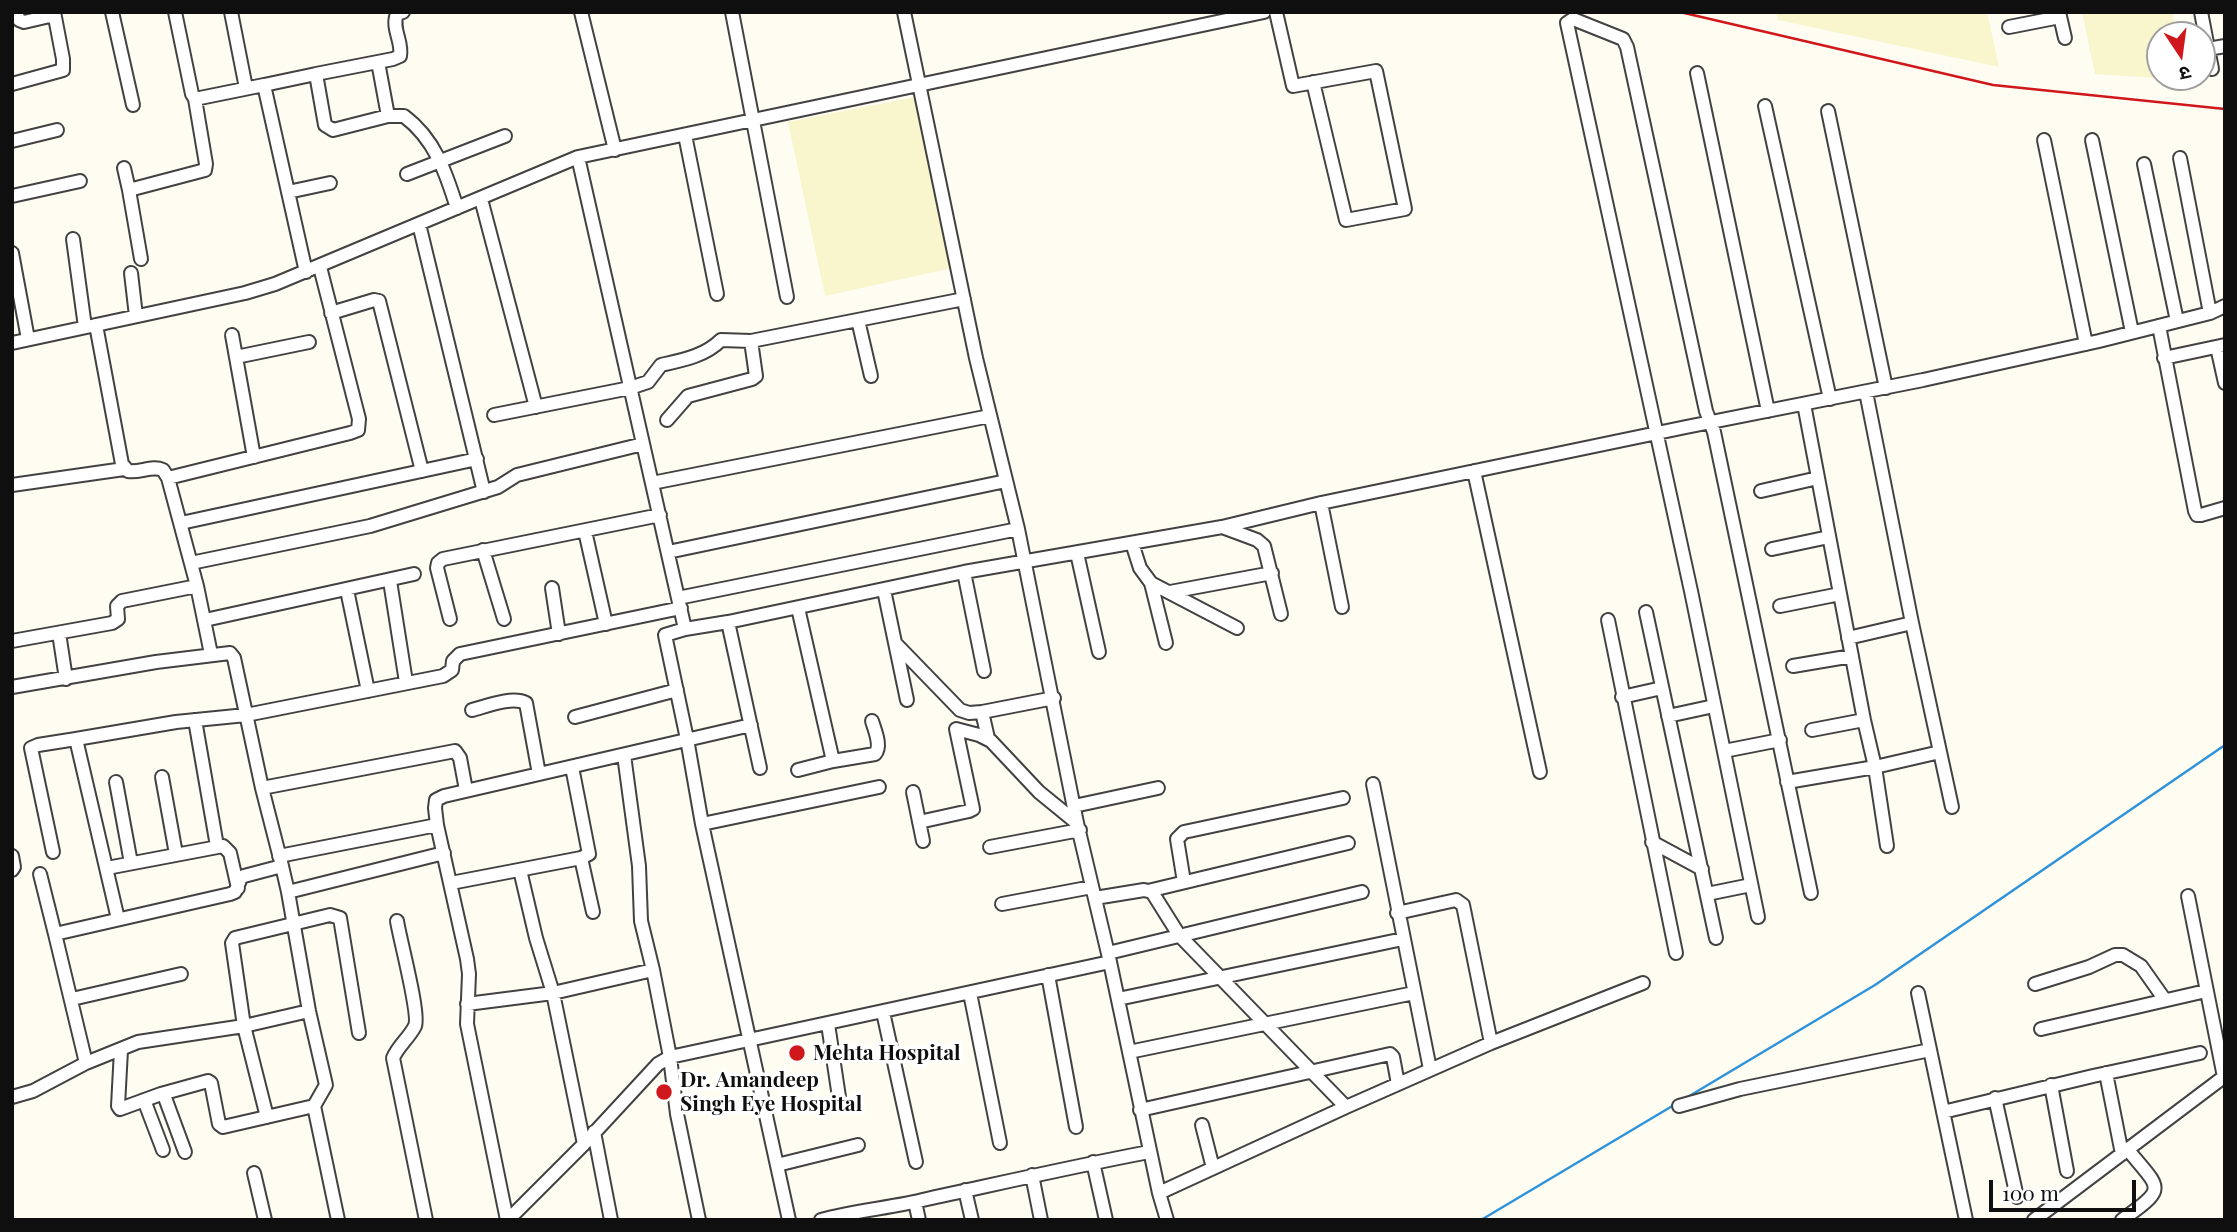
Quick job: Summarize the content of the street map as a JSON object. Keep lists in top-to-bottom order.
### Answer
{
  "places": ["Mehta Hospital", "Dr. Amandeep Singh Eye Hospital"],
  "scale_bar": "100 m",
  "north": "bottom"
}
